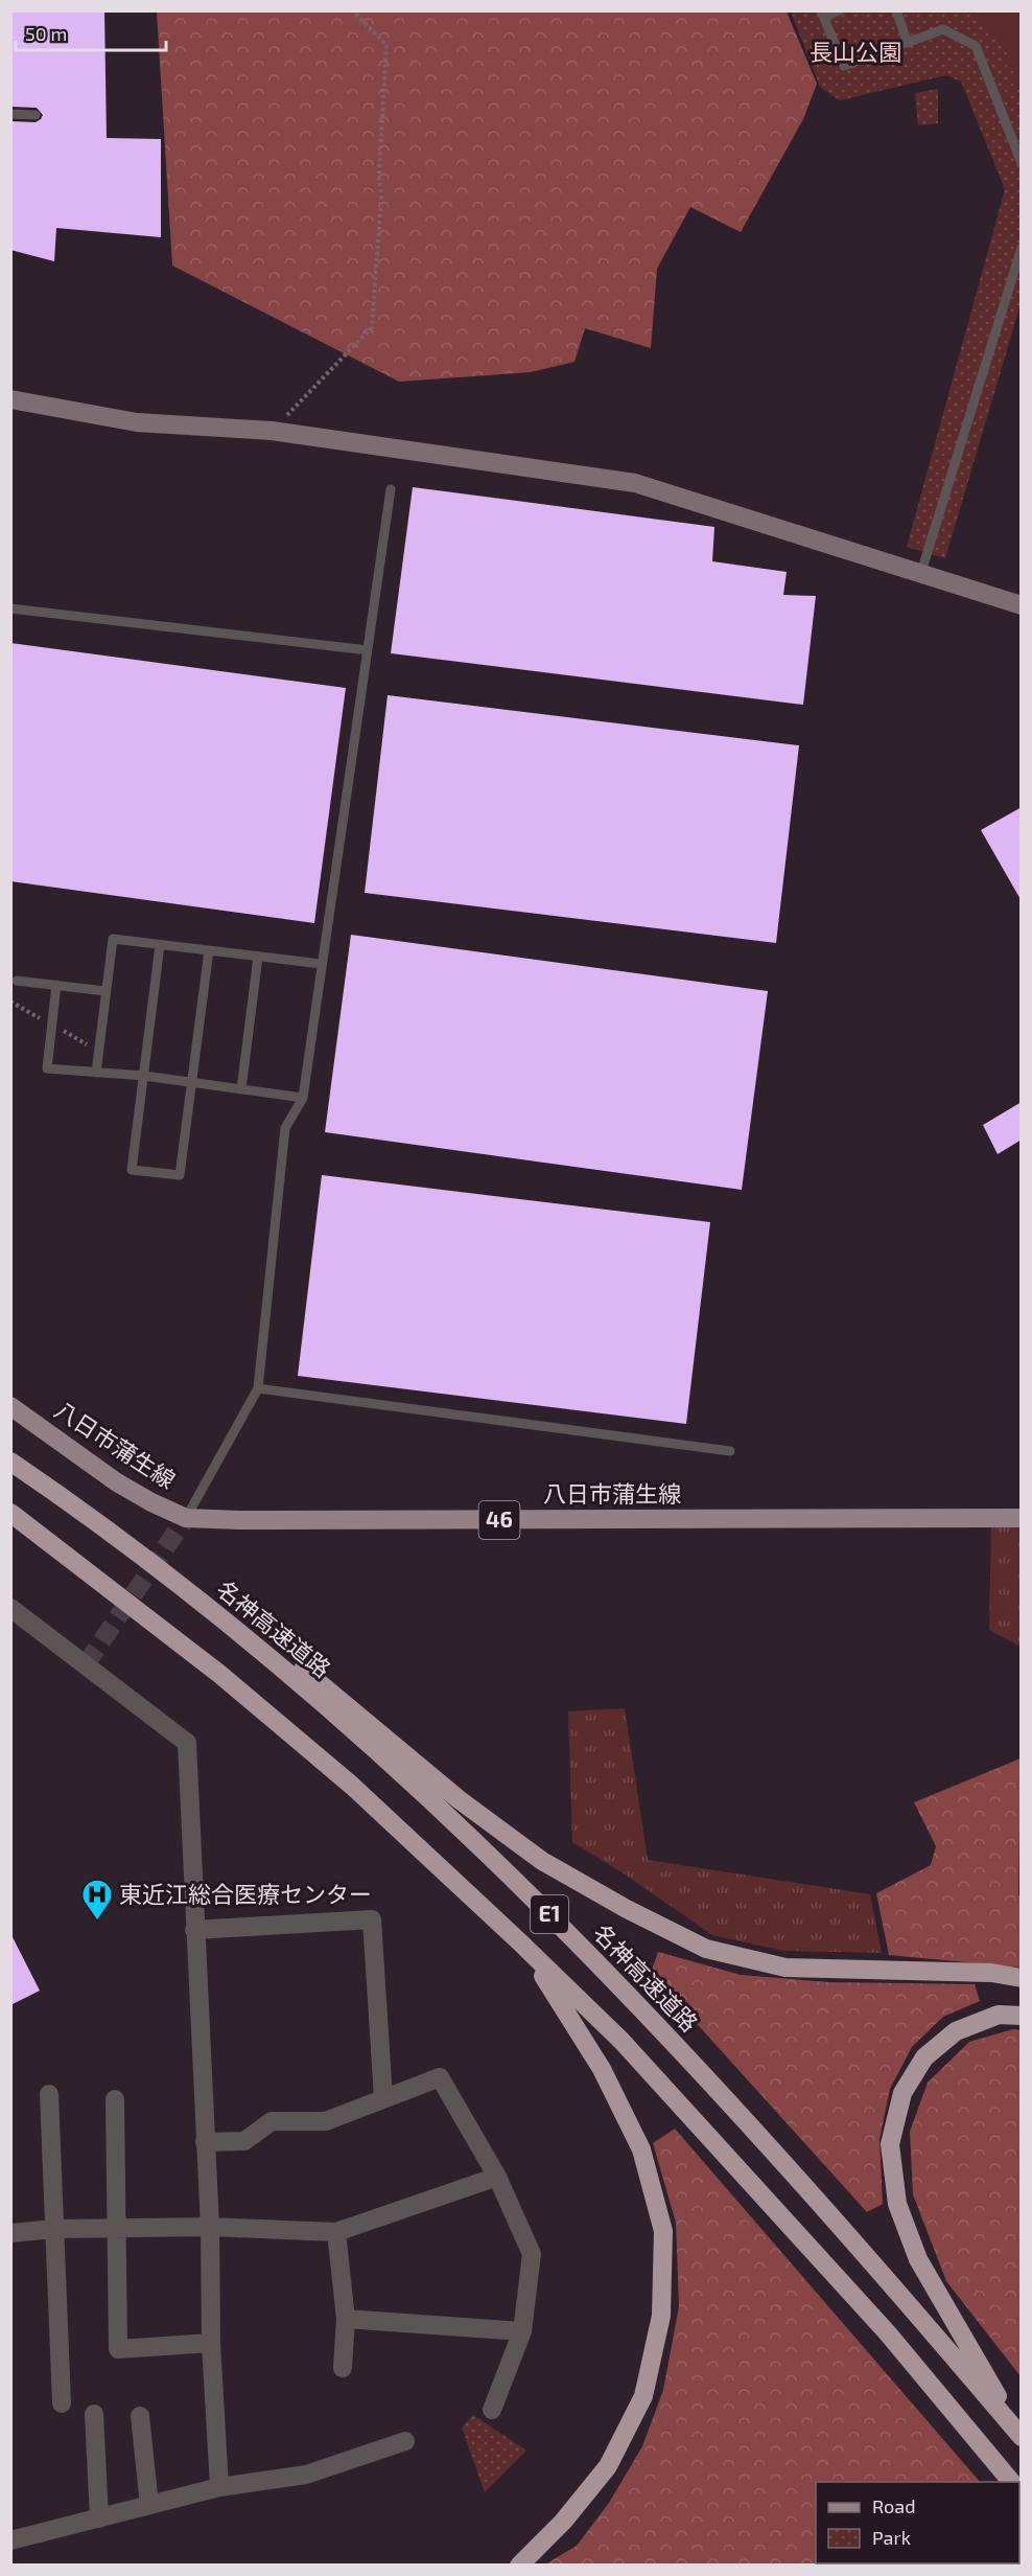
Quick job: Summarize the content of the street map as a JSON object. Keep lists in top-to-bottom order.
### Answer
{
  "streets": {
    "highway": ["名神高速道路", "E1"],
    "main road": ["八日市蒲生線", "46"]
  },
  "parks": ["長山公園"],
  "places": {
    "hospital": ["東近江総合医療センター"]
  },
  "legend": ["Road", "Park"],
  "scale_bar": "50 m"
}
